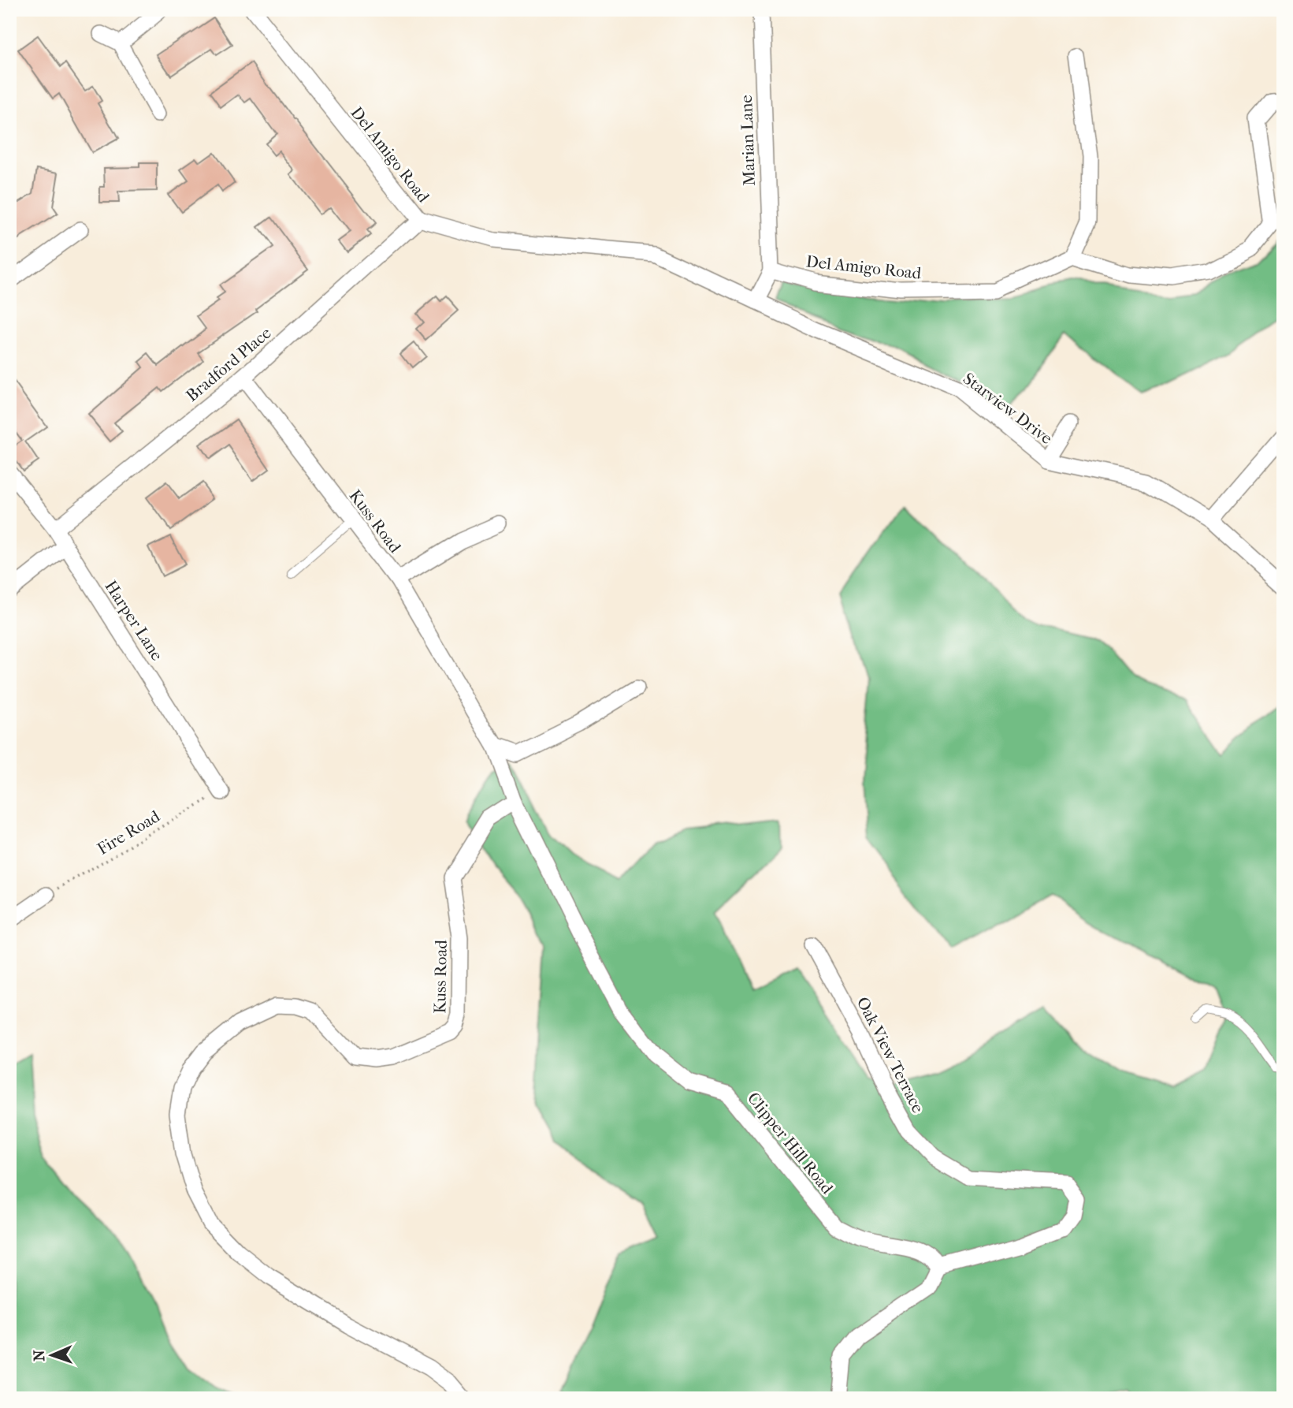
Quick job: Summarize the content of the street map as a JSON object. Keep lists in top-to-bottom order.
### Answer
{
  "streets": {
    "street": [
      "Marian Lane",
      "Del Amigo Road",
      "Bradford Place",
      "Starview Drive",
      "Kuss Road",
      "Harper Lane",
      "Oak View Terrace",
      "Clipper Hill Road"
    ],
    "path": ["Fire Road"]
  },
  "crossings": [
    ["Marian Lane", "Del Amigo Road"],
    ["Del Amigo Road", "Bradford Place"],
    ["Del Amigo Road", "Starview Drive"],
    ["Bradford Place", "Kuss Road"],
    ["Bradford Place", "Harper Lane"],
    ["Kuss Road", "Clipper Hill Road"],
    ["Harper Lane", "Fire Road"],
    ["Oak View Terrace", "Clipper Hill Road"]
  ],
  "north": "left"
}
